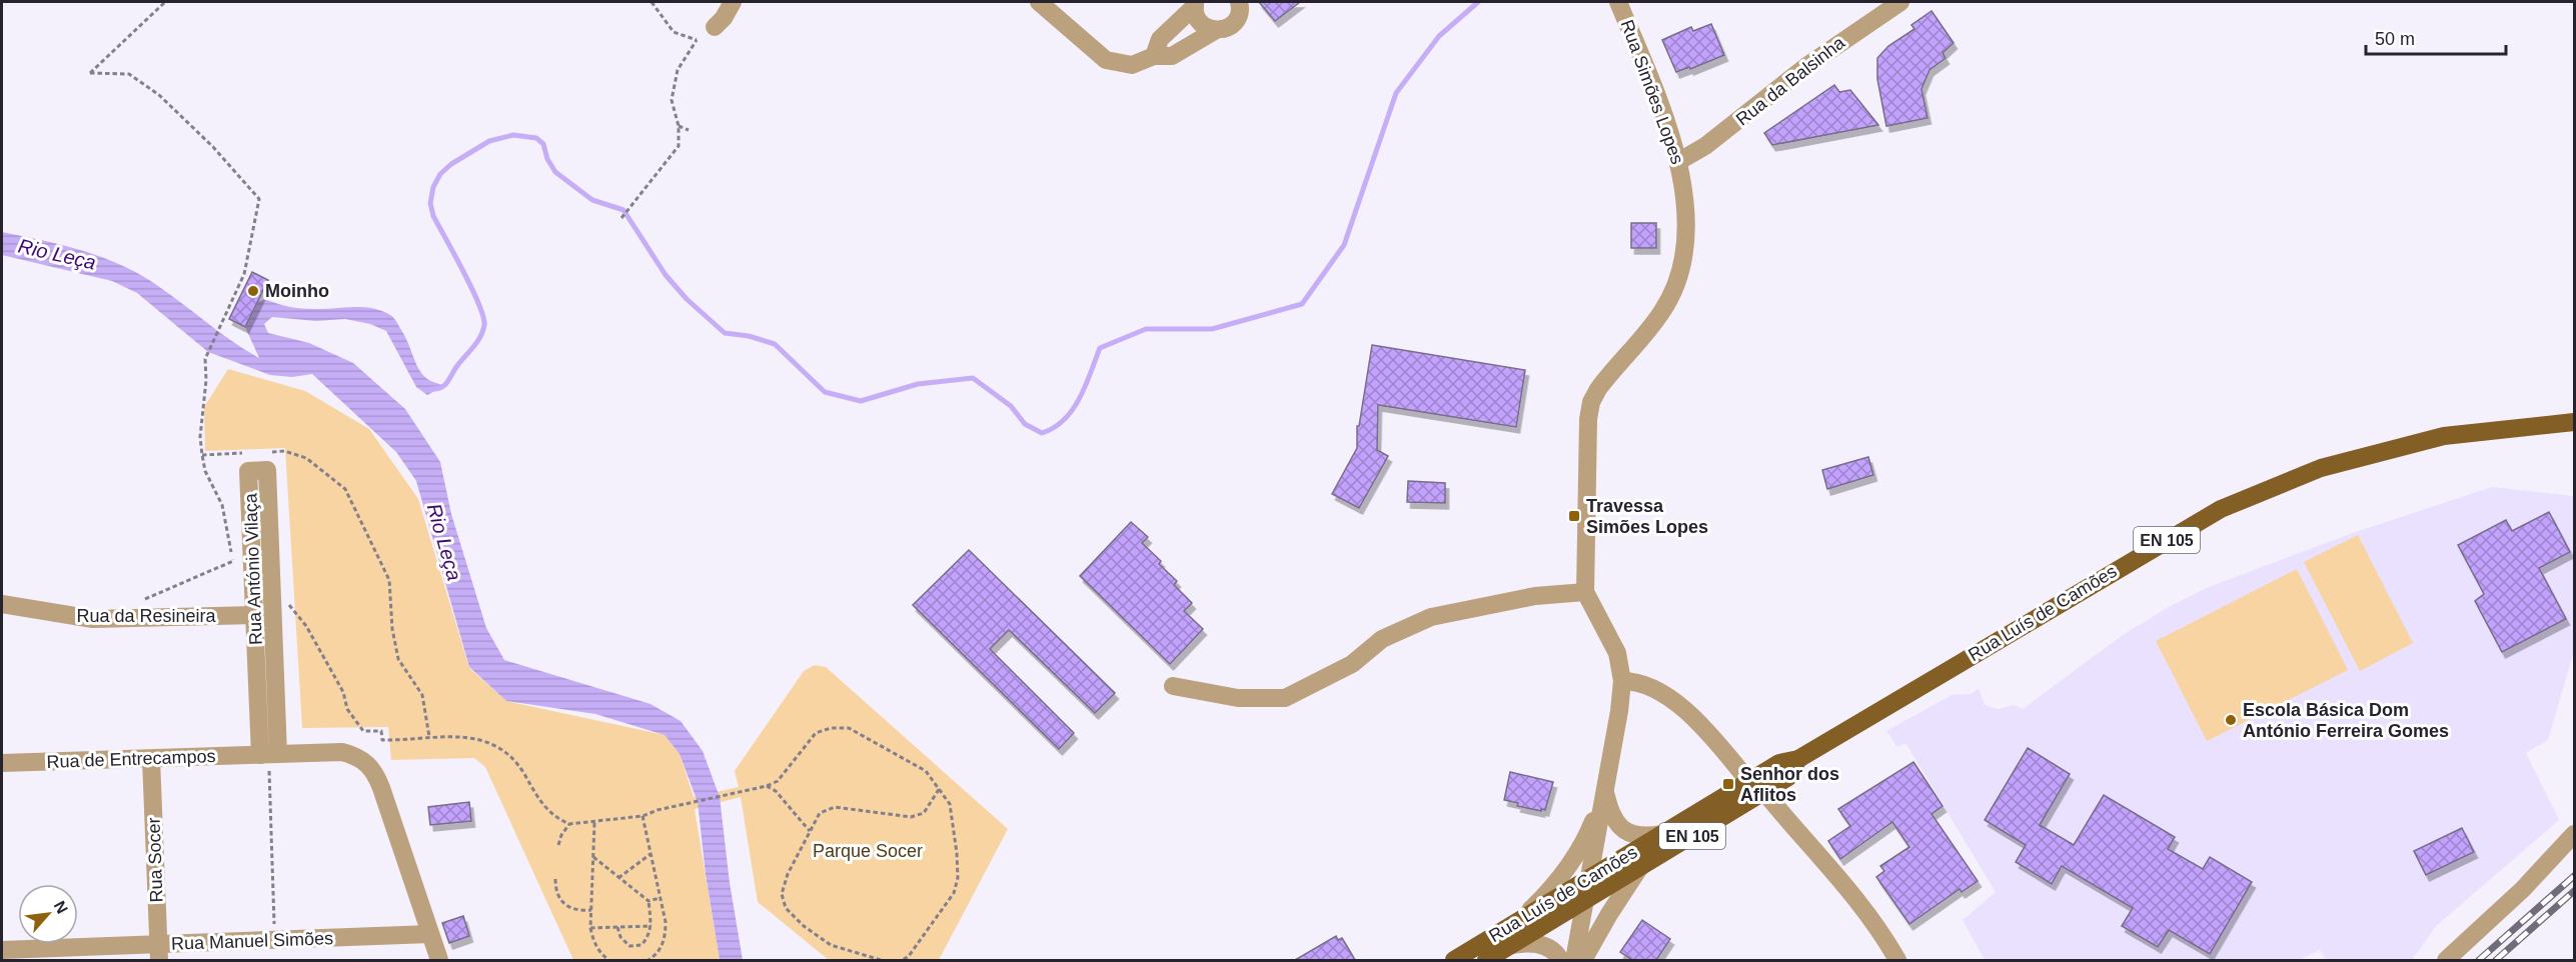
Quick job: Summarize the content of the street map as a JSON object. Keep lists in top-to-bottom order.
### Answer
{
  "streets": {
    "main road": ["EN 105", "Rua Luís de Camões"],
    "street": [
      "Rua da Balsinha",
      "Rua Simões Lopes",
      "Rua António Vilaça",
      "Rua da Resineira",
      "Rua de Entrecampos",
      "Rua Socer",
      "Rua Manuel Simões"
    ]
  },
  "crossings": [
    ["Rua da Balsinha", "Rua Simões Lopes"],
    ["Rua Simões Lopes", "Rua Luís de Camões"],
    ["Rua António Vilaça", "Rua da Resineira"],
    ["Rua António Vilaça", "Rua de Entrecampos"],
    ["Rua de Entrecampos", "Rua Socer"],
    ["Rua de Entrecampos", "Rua Manuel Simões"],
    ["Rua Socer", "Rua Manuel Simões"]
  ],
  "water": ["Rio Leça"],
  "parks": ["Parque Socer"],
  "places": {
    "other": ["Moinho", "Escola Básica Dom António Ferreira Gomes"],
    "transit": ["Travessa Simões Lopes", "Senhor dos Aflitos"]
  },
  "scale_bar": "50 m",
  "north": "top right"
}
